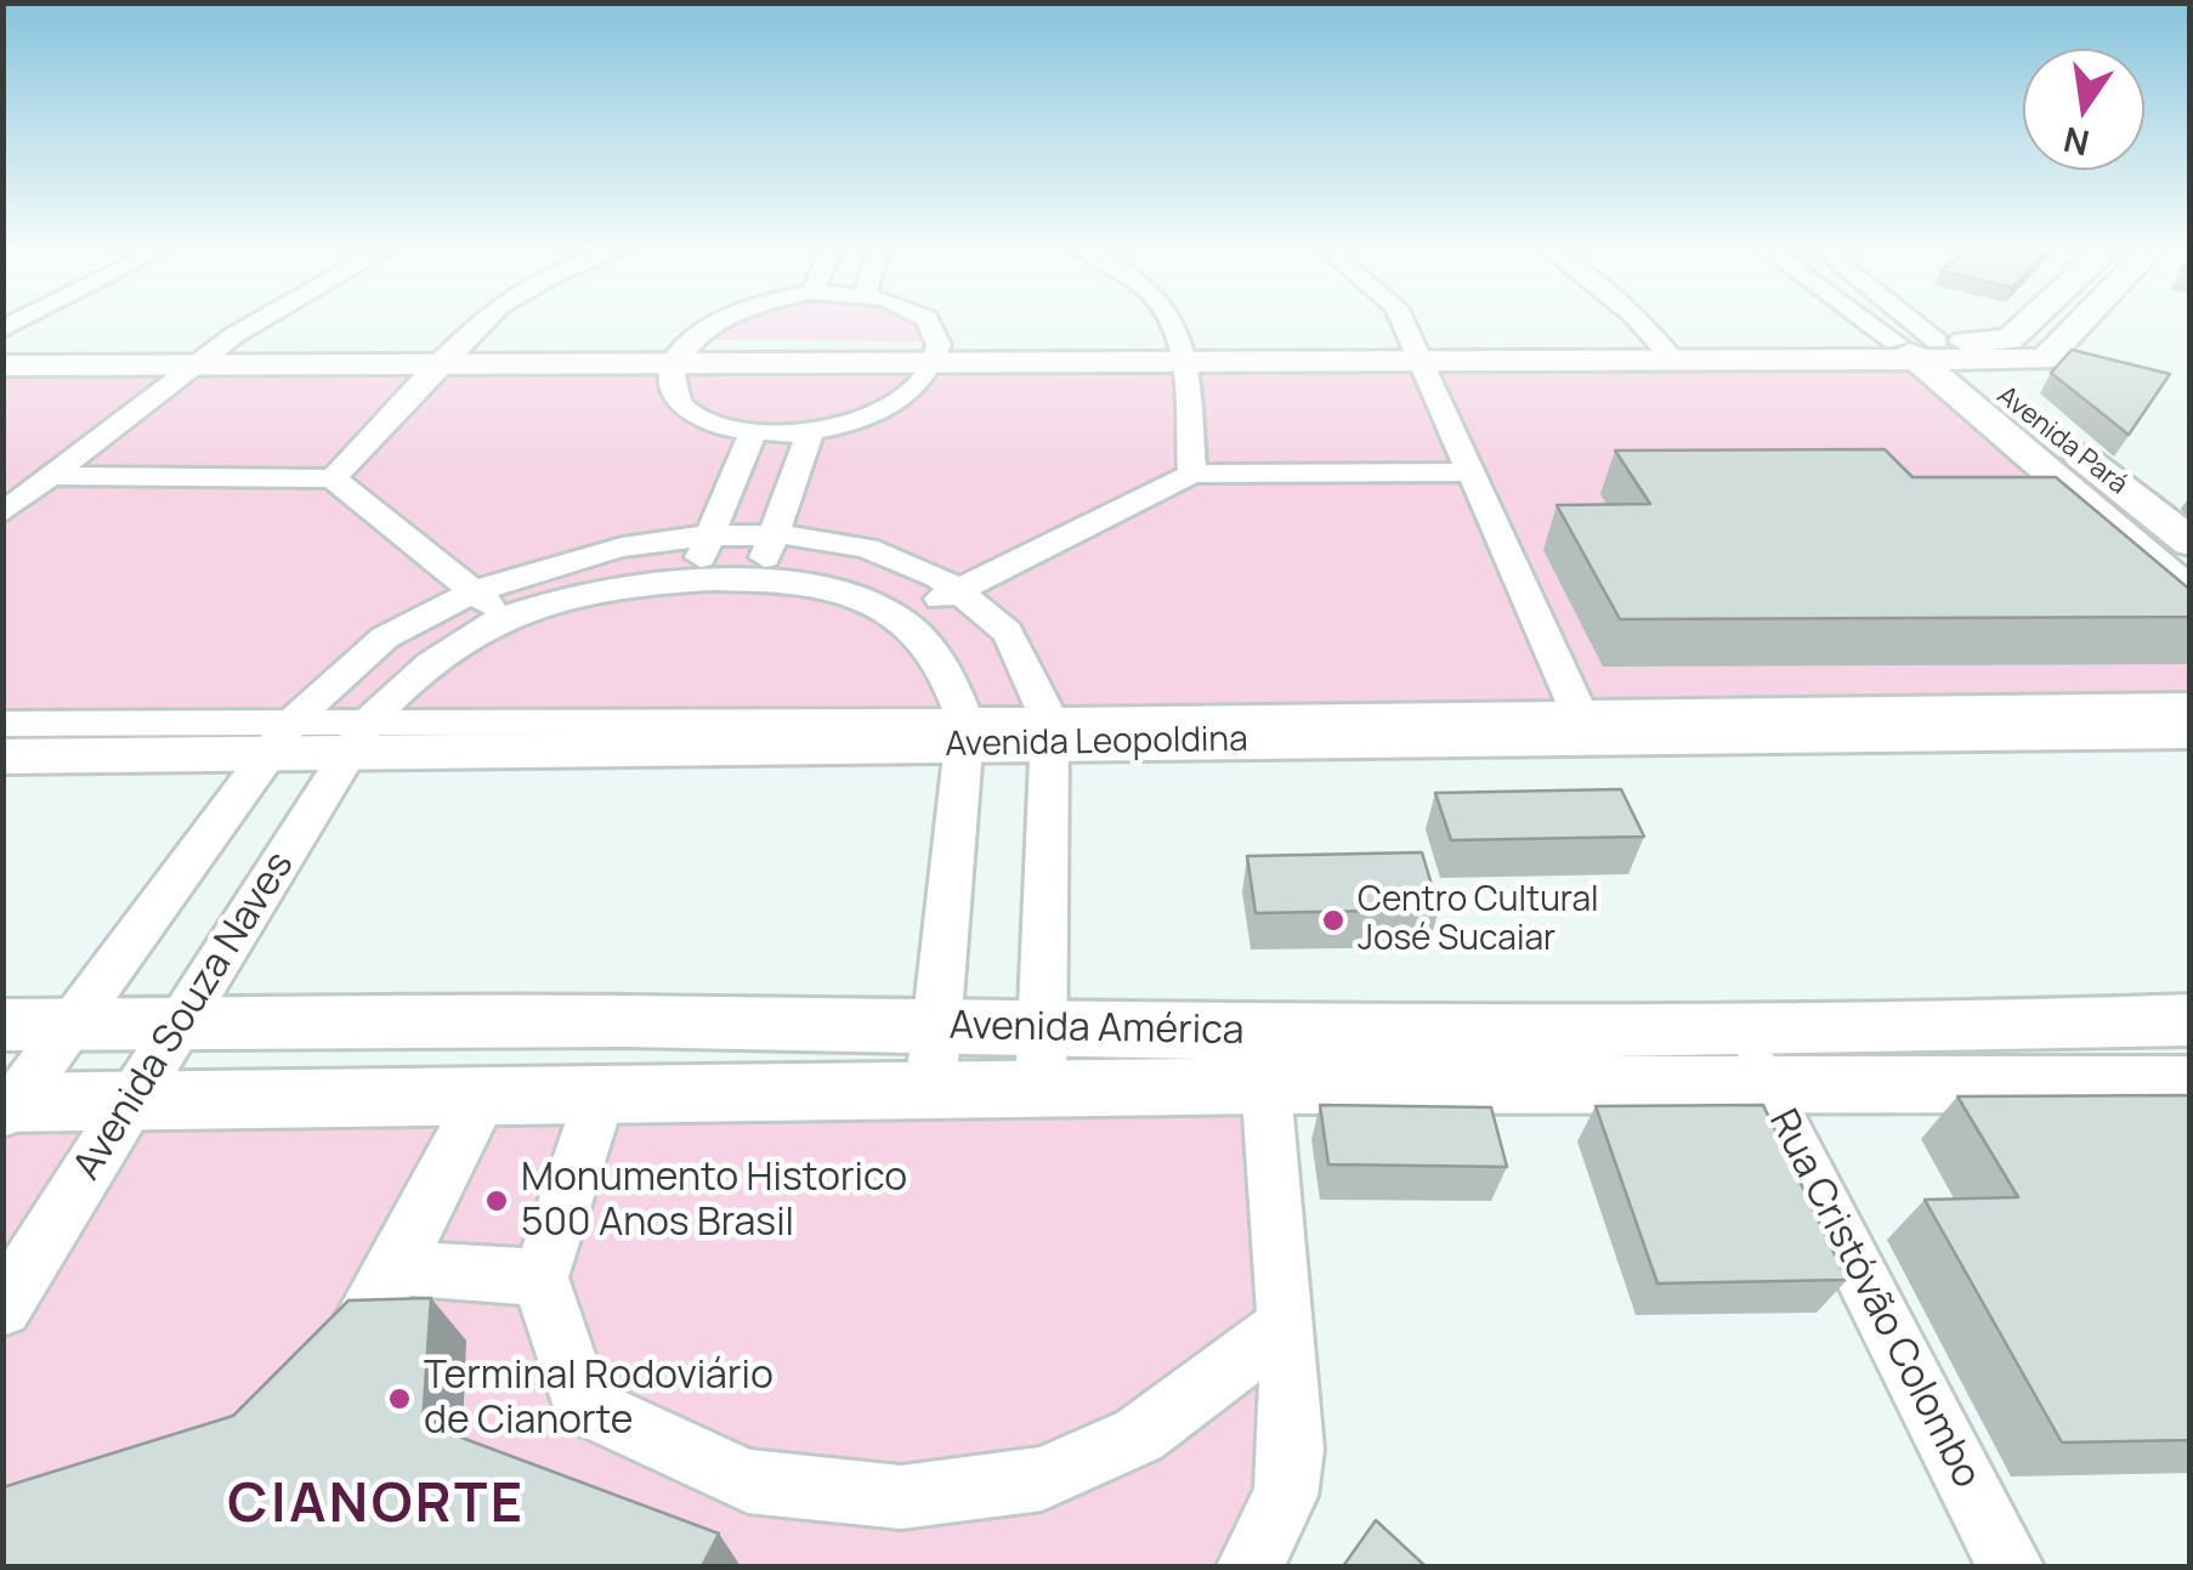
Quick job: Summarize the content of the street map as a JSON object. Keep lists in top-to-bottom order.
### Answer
{
  "streets": {
    "main road": ["Avenida Pará", "Avenida Leopoldina", "Avenida América"],
    "street": ["Avenida Souza Naves", "Rua Cristóvão Colombo"]
  },
  "crossings": [
    ["Avenida Leopoldina", "Avenida Souza Naves"],
    ["Avenida Souza Naves", "Avenida América"],
    ["Avenida América", "Rua Cristóvão Colombo"]
  ],
  "districts": ["CIANORTE"],
  "places": ["Centro Cultural José Sucaiar", "Monumento Historico 500 Anos Brasil", "Terminal Rodoviário de Cianorte"],
  "north": "bottom"
}
